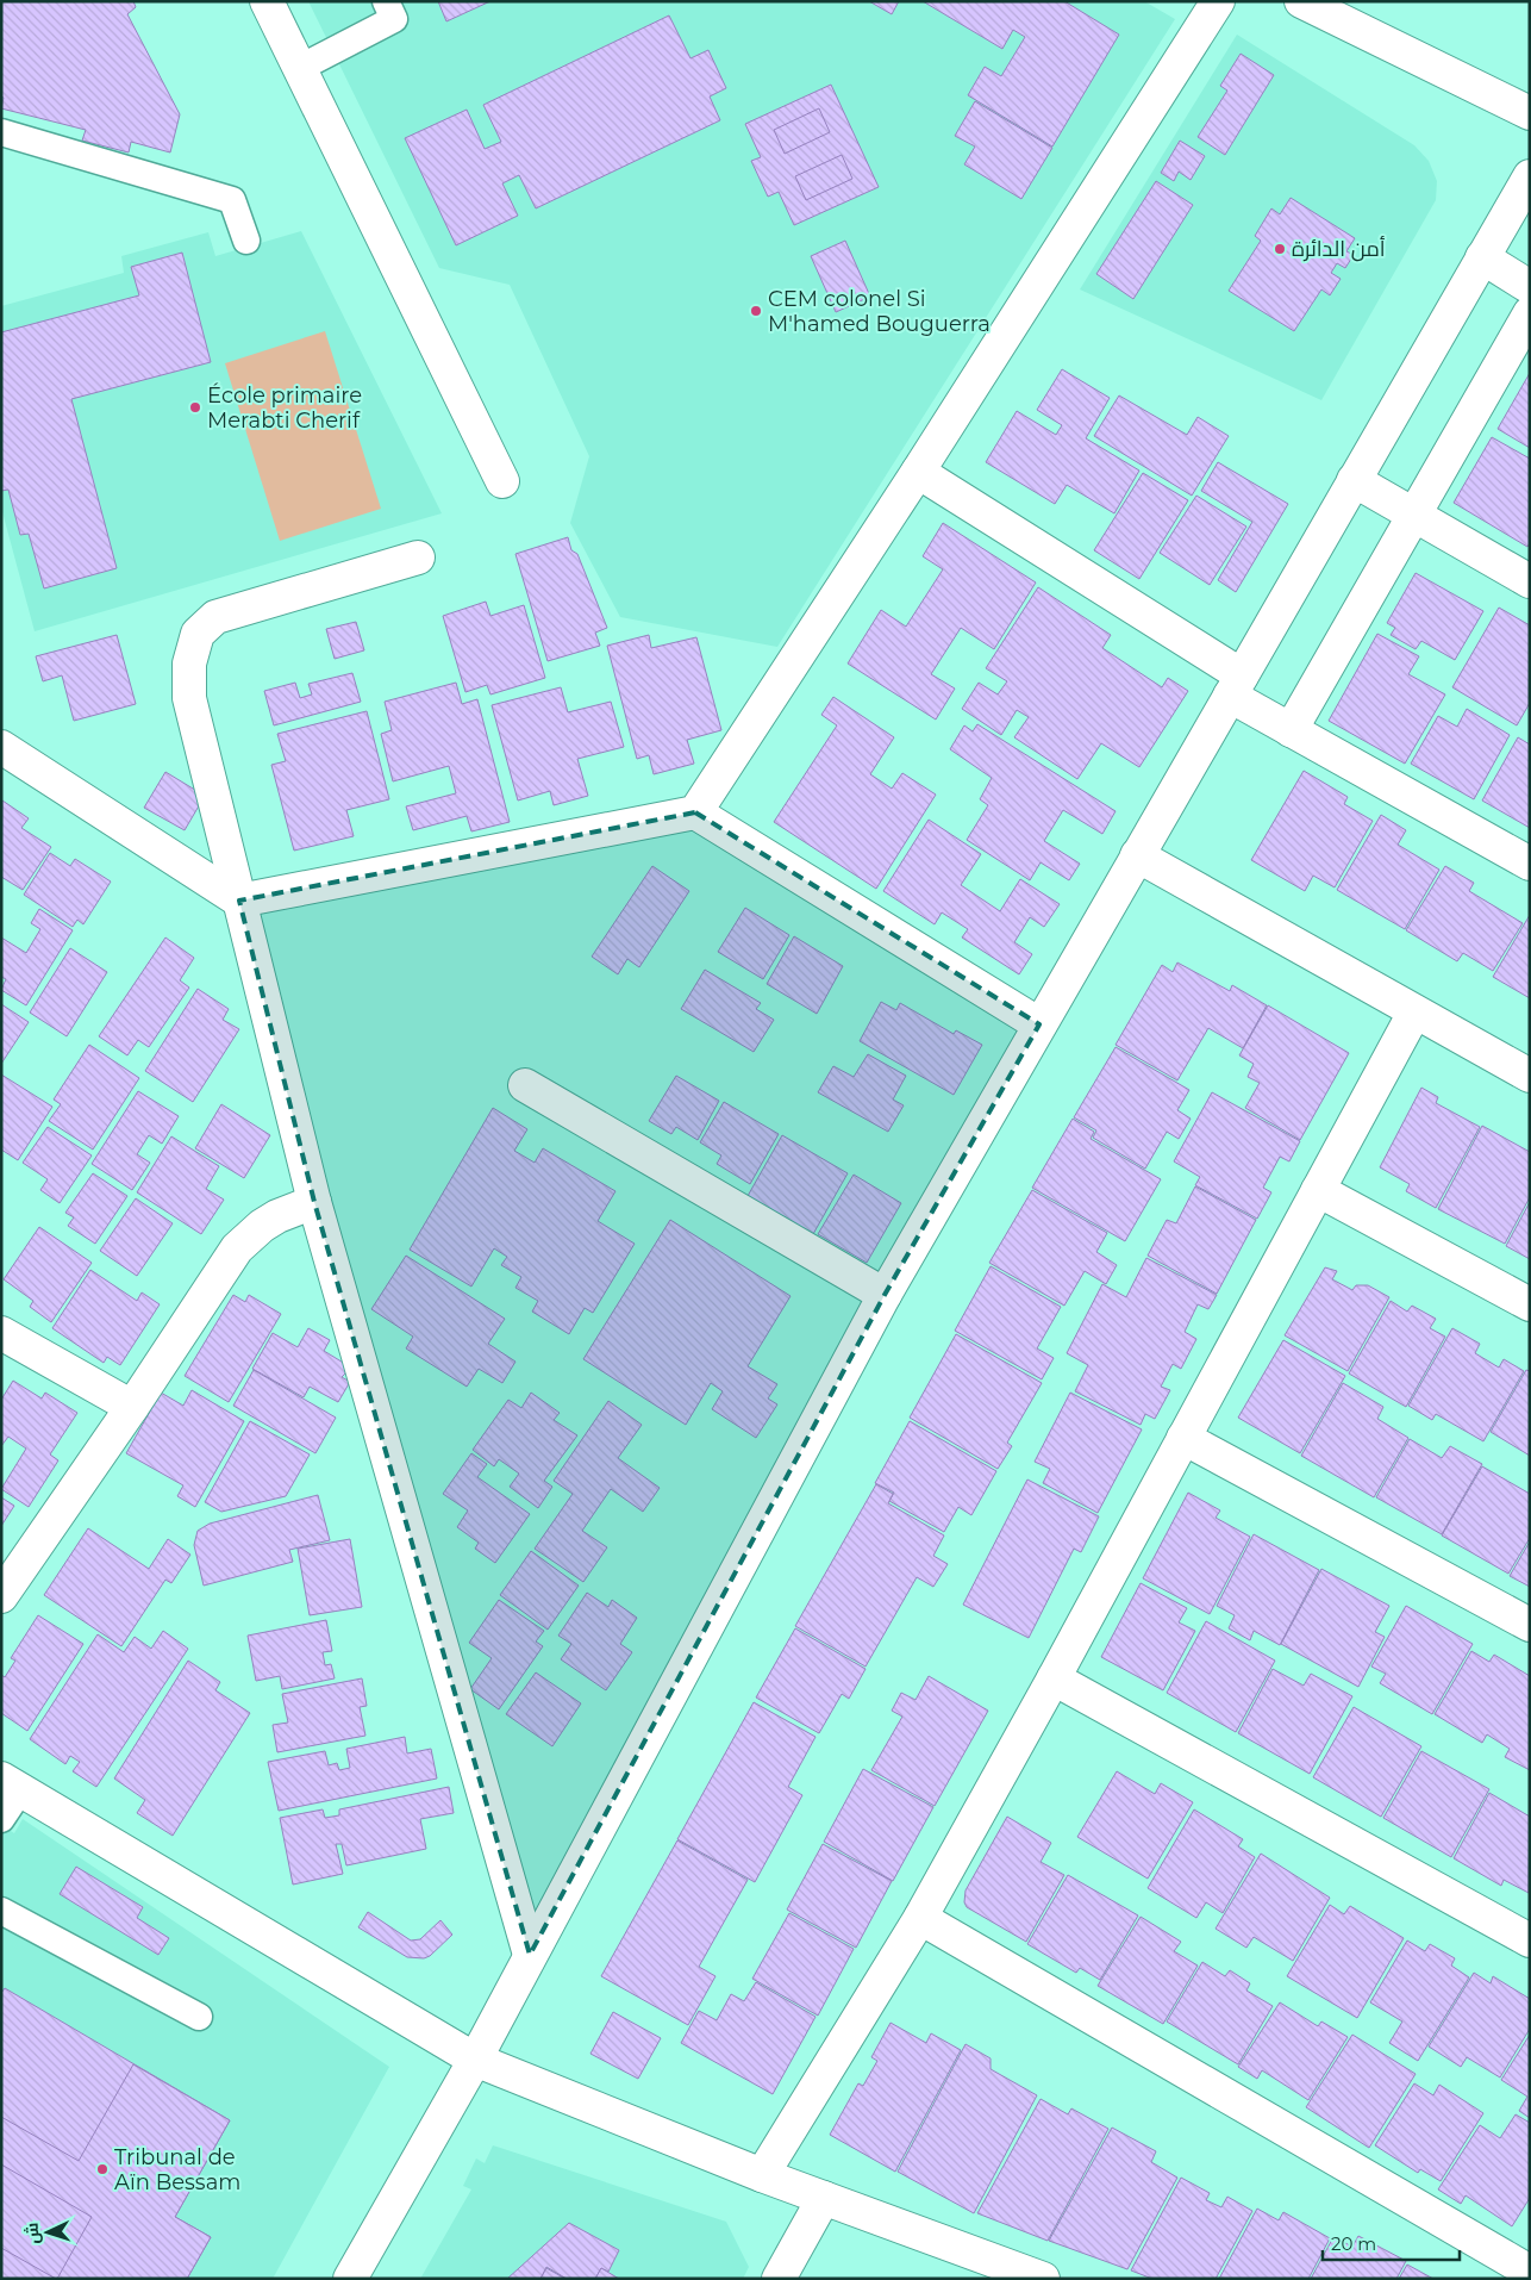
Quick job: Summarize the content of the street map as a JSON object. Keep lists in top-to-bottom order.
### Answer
{
  "places": [
    "أمن الدائرة",
    "CEM colonel Si M'hamed Bouguerra",
    "École primaire Merabti Cherif",
    "Tribunal de Aïn Bessam"
  ],
  "scale_bar": "20 m",
  "north": "left"
}
